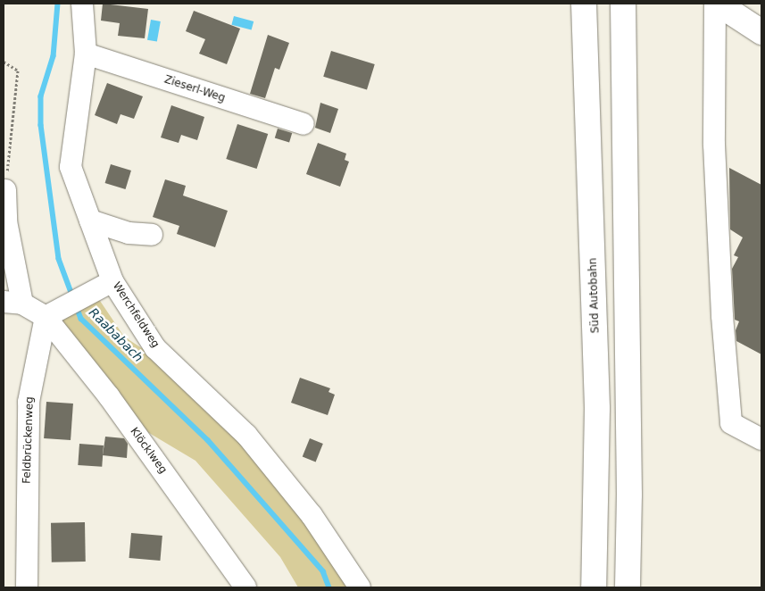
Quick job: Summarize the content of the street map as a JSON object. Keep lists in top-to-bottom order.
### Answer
{
  "streets": {
    "main road": ["Süd Autobahn"],
    "street": [
      "Zieserl-Weg",
      "Werchfeldweg",
      "Feldbrückenweg",
      "Klöcklweg"
    ]
  },
  "crossings": [
    ["Zieserl-Weg", "Werchfeldweg"],
    ["Feldbrückenweg", "Klöcklweg"]
  ],
  "water": ["Raababach"]
}
